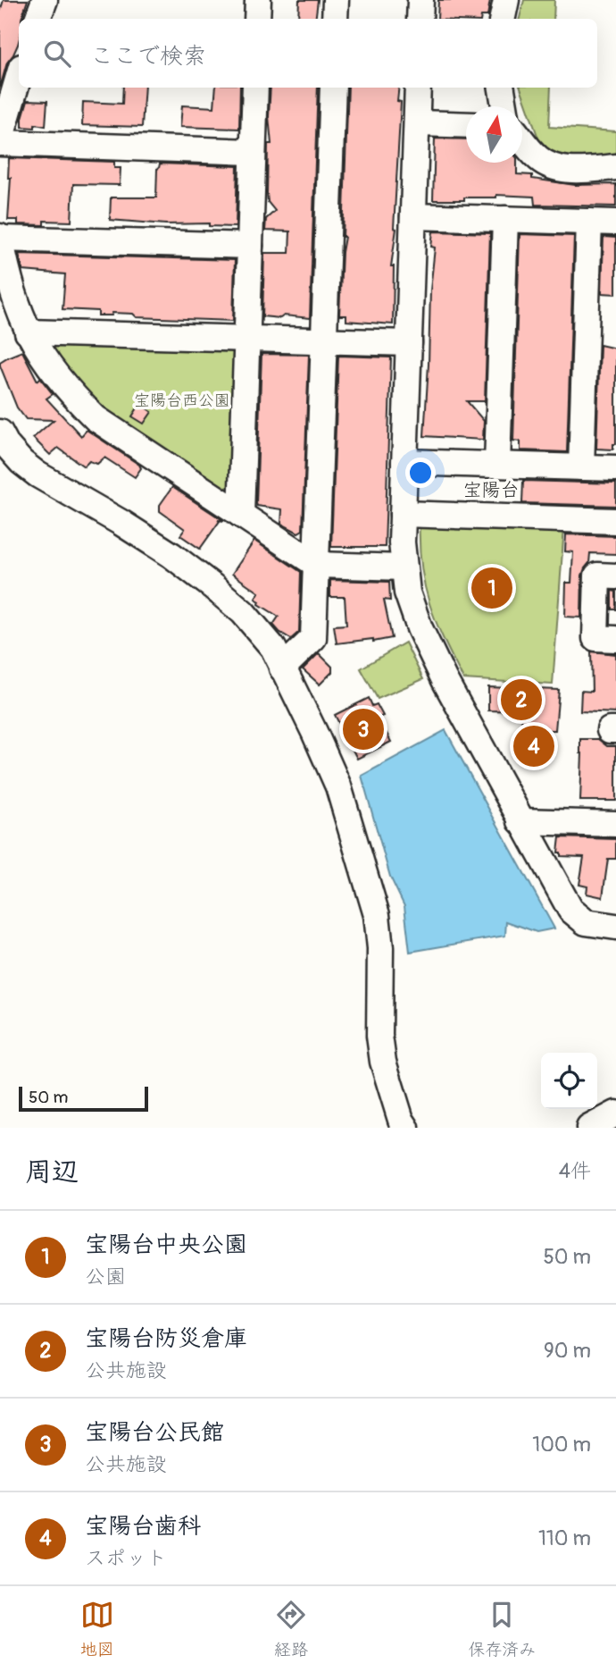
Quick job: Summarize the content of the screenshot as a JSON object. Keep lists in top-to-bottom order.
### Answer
{
  "districts": ["宝陽台"],
  "parks": ["宝陽台西公園"],
  "scale_bar": "50 m",
  "north": "top",
  "page": {
    "search": "ここで検索",
    "pins": [
      "1",
      "2",
      "3",
      "4"
    ],
    "scale": "50 m",
    "heading": ["周辺", "4件"],
    "list": [
      {
        "mark": "1",
        "name": "宝陽台中央公園",
        "note": "公園",
        "value": "50 m"
      },
      {
        "mark": "2",
        "name": "宝陽台防災倉庫",
        "note": "公共施設",
        "value": "90 m"
      },
      {
        "mark": "3",
        "name": "宝陽台公民館",
        "note": "公共施設",
        "value": "100 m"
      },
      {
        "mark": "4",
        "name": "宝陽台歯科",
        "note": "スポット",
        "value": "110 m"
      }
    ],
    "nav": ["地図", "経路", "保存済み"]
  }
}
